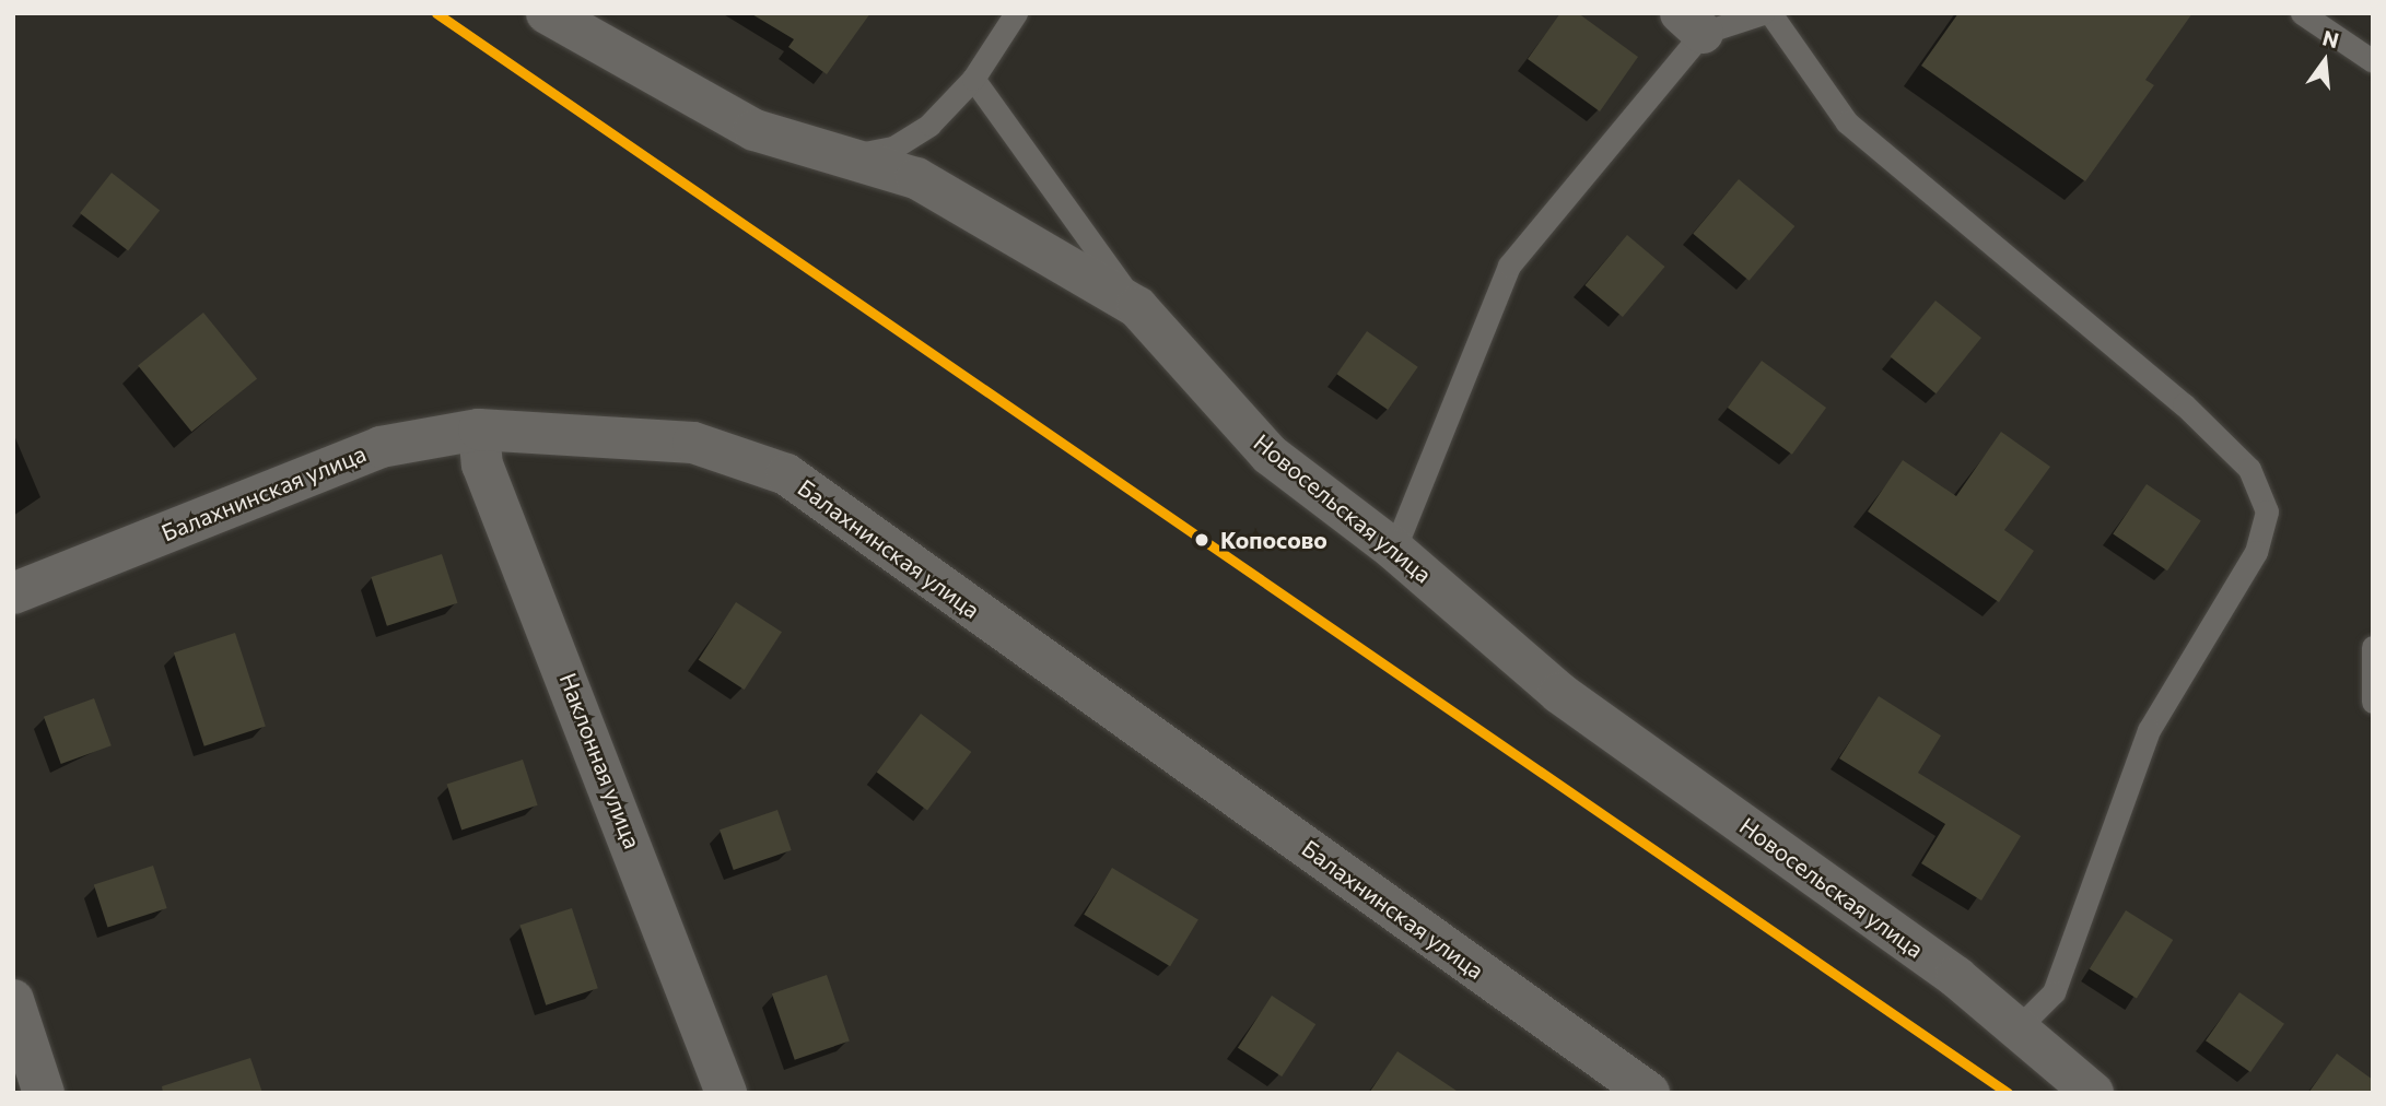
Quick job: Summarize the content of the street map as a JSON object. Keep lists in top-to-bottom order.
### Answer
{
  "streets": {
    "street": ["Балахнинская улица", "Новосельская улица", "Наклонная улица"]
  },
  "crossings": [
    ["Балахнинская улица", "Наклонная улица"]
  ],
  "places": ["Копосово"],
  "north": "top"
}
